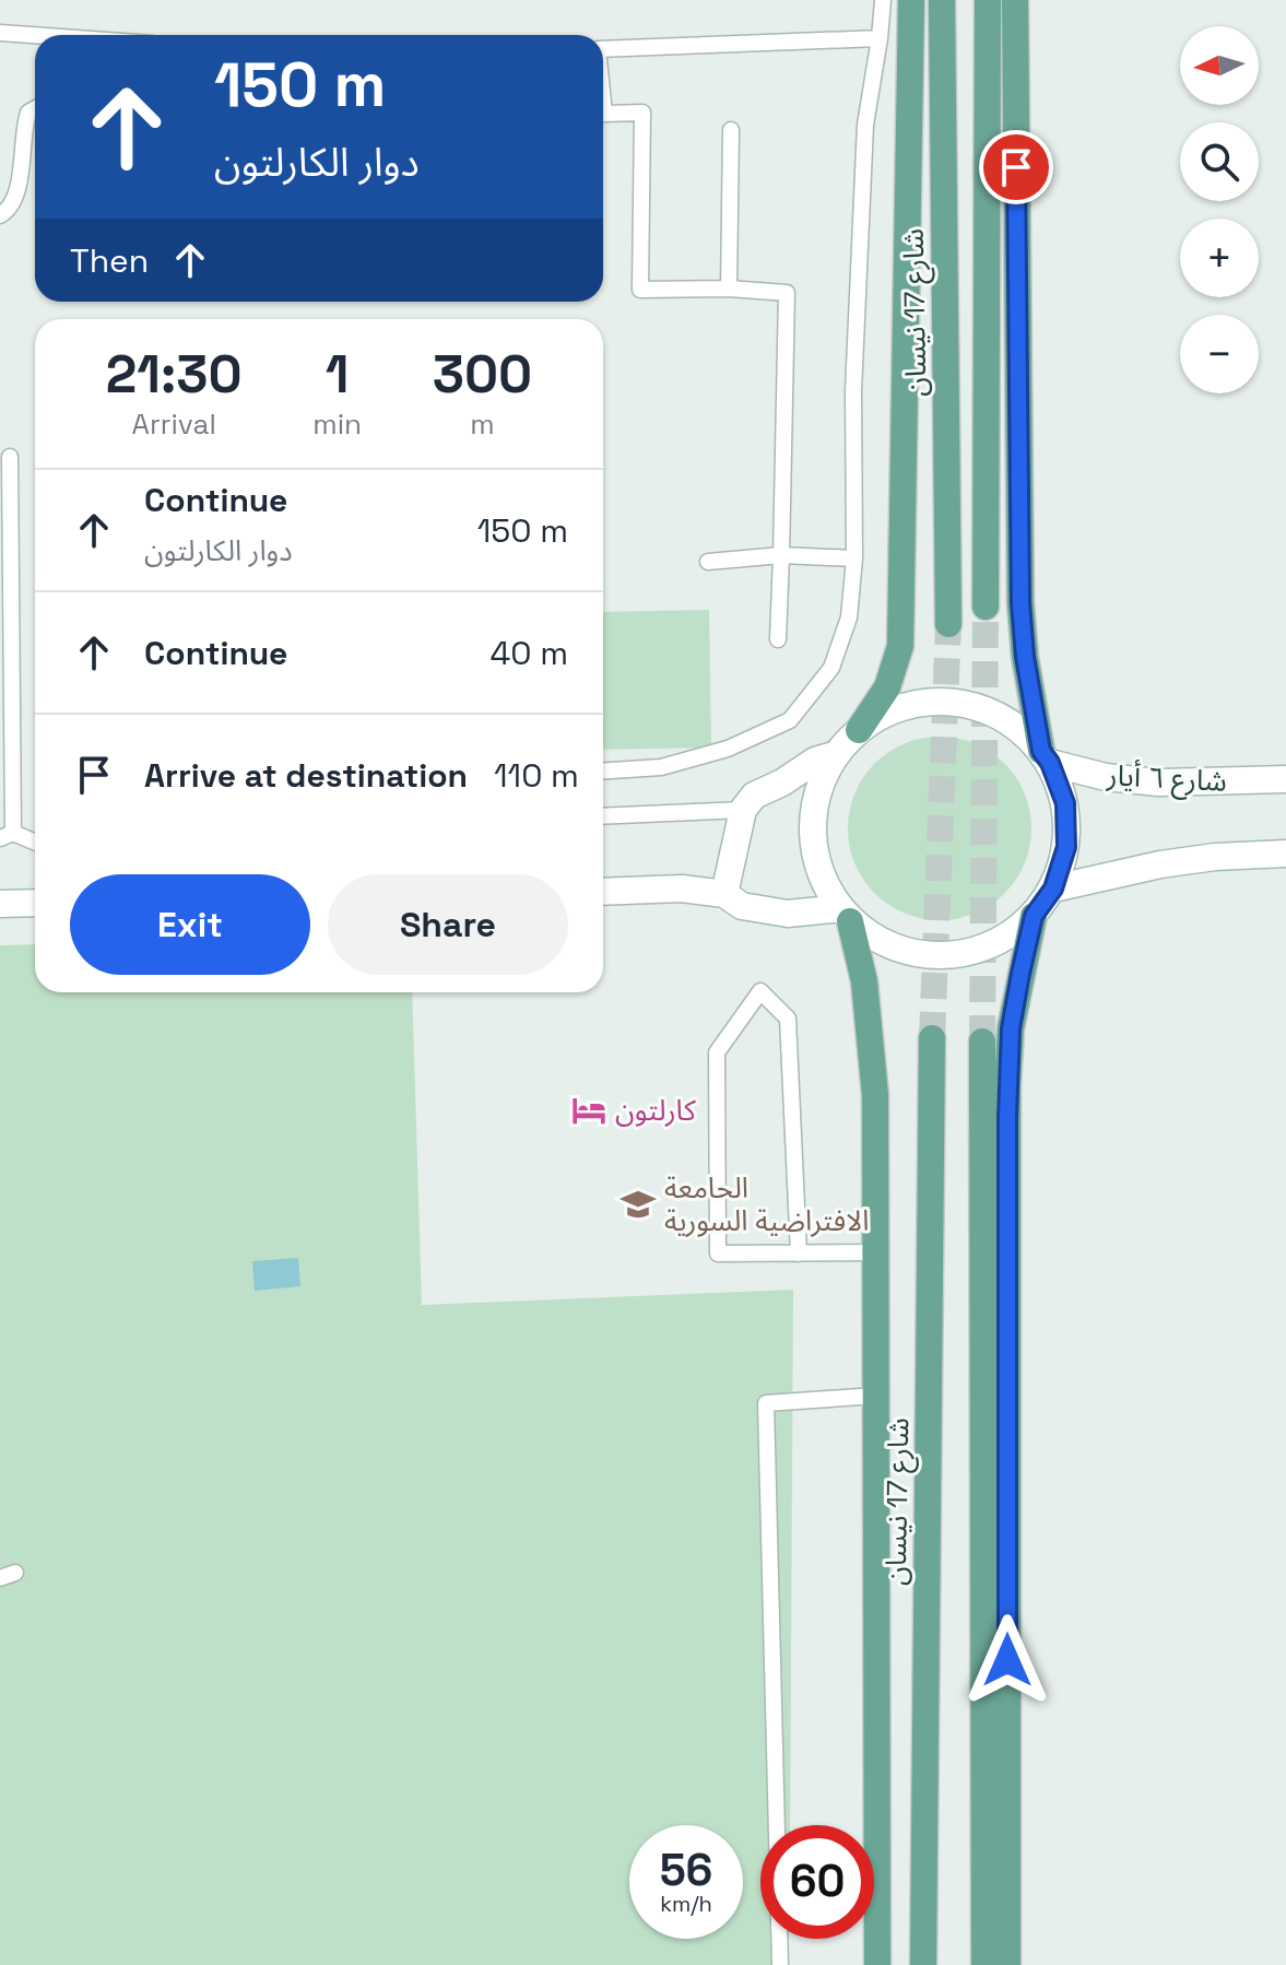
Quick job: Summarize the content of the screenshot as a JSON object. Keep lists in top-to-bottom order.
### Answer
{
  "streets": {
    "main road": ["شارع 17 نيسان", "شارع ٦ أيار"]
  },
  "places": {
    "hotel": ["كارلتون"],
    "school or university": ["الحامعة الافتراضية السورية"]
  },
  "north": "left",
  "page": {
    "map_buttons": ["+", "−"],
    "turn": ["150 m", "دوار الكارلتون"],
    "then": "Then",
    "eta": [
      "21:30",
      "Arrival",
      "1",
      "min",
      "300",
      "m"
    ],
    "list": [
      {
        "name": "Continue",
        "note": "دوار الكارلتون",
        "value": "150 m"
      },
      {
        "name": "Continue",
        "value": "40 m"
      },
      {
        "name": "Arrive at destination",
        "value": "110 m"
      }
    ],
    "buttons": ["Exit", "Share"],
    "speed": "56 km/h",
    "limit": "60"
  }
}
